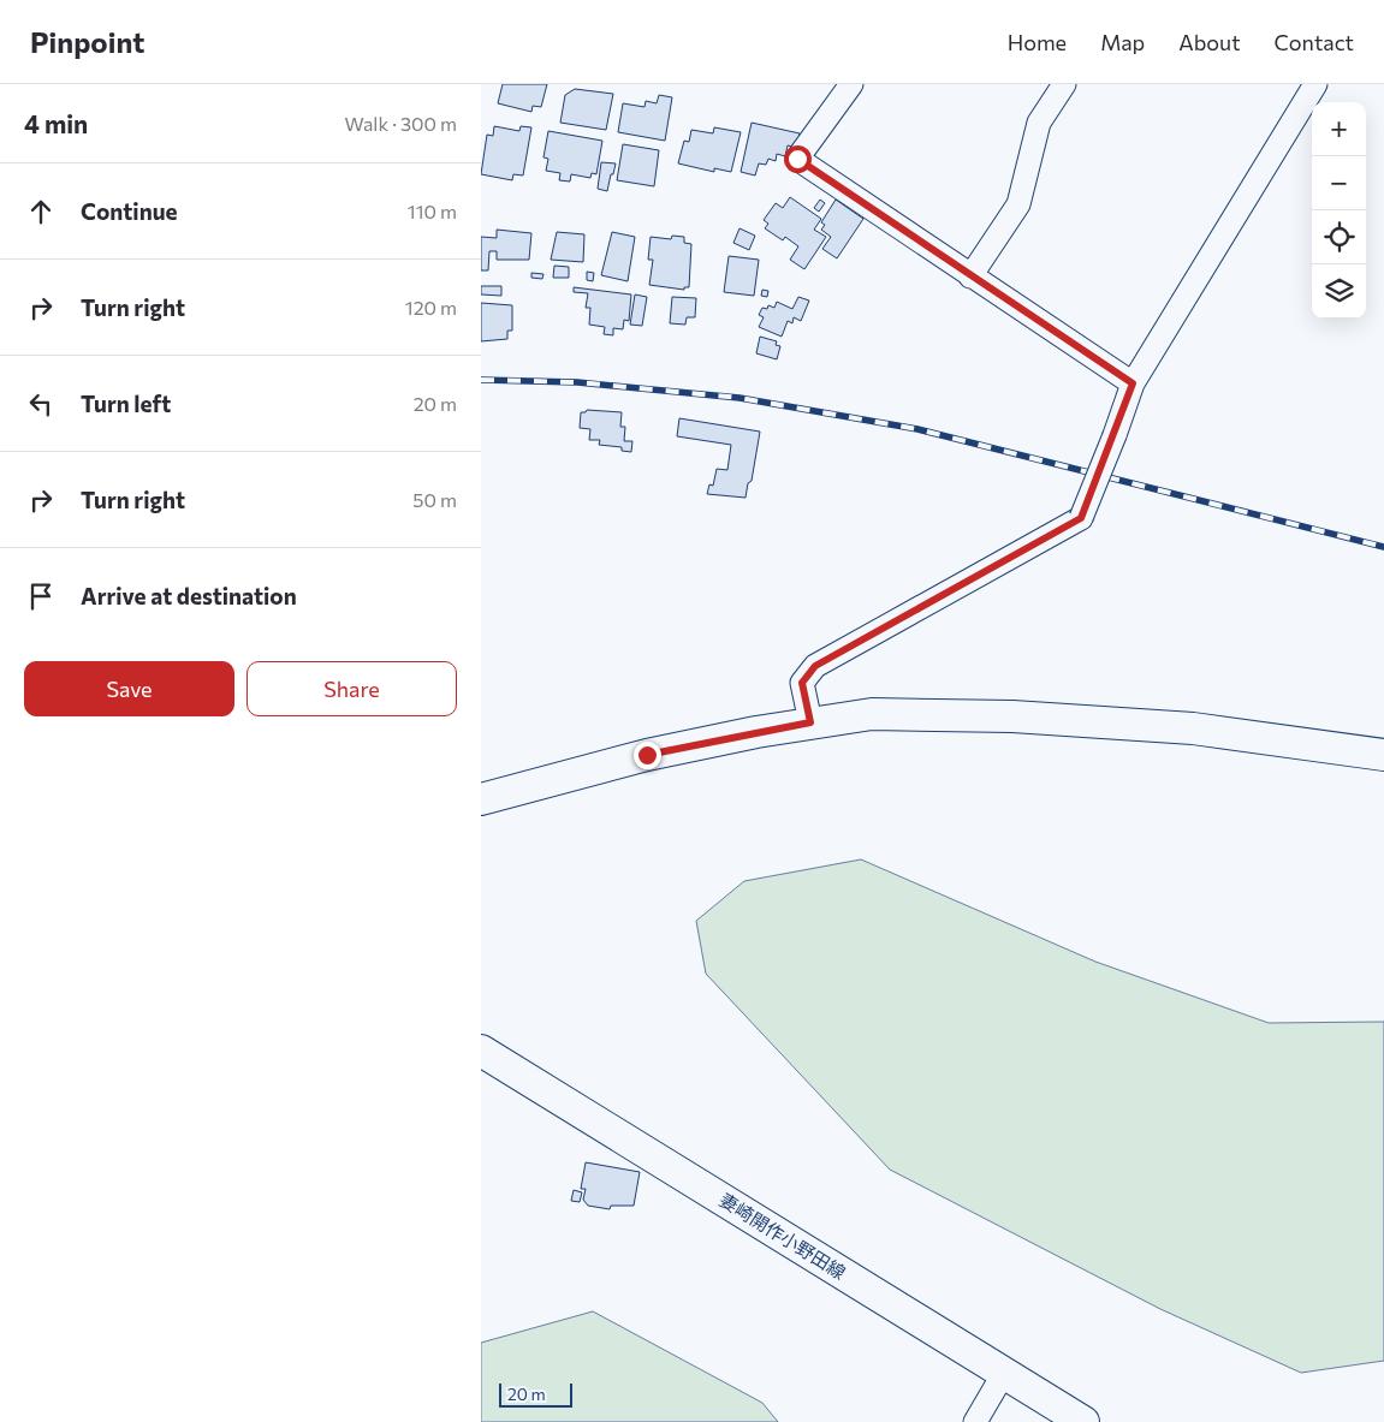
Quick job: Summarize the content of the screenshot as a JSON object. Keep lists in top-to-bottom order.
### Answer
{
  "streets": {
    "street": ["妻崎開作小野田線"]
  },
  "scale_bar": "20 m",
  "page": {
    "header": "Pinpoint",
    "nav": [
      "Home",
      "Map",
      "About",
      "Contact"
    ],
    "heading": ["4 min", "Walk · 300 m"],
    "map_buttons": ["+", "−"],
    "list": [
      ["Continue", "110 m"],
      ["Turn right", "120 m"],
      ["Turn left", "20 m"],
      ["Turn right", "50 m"],
      "Arrive at destination"
    ],
    "buttons": ["Save", "Share"],
    "scale": "20 m"
  }
}
